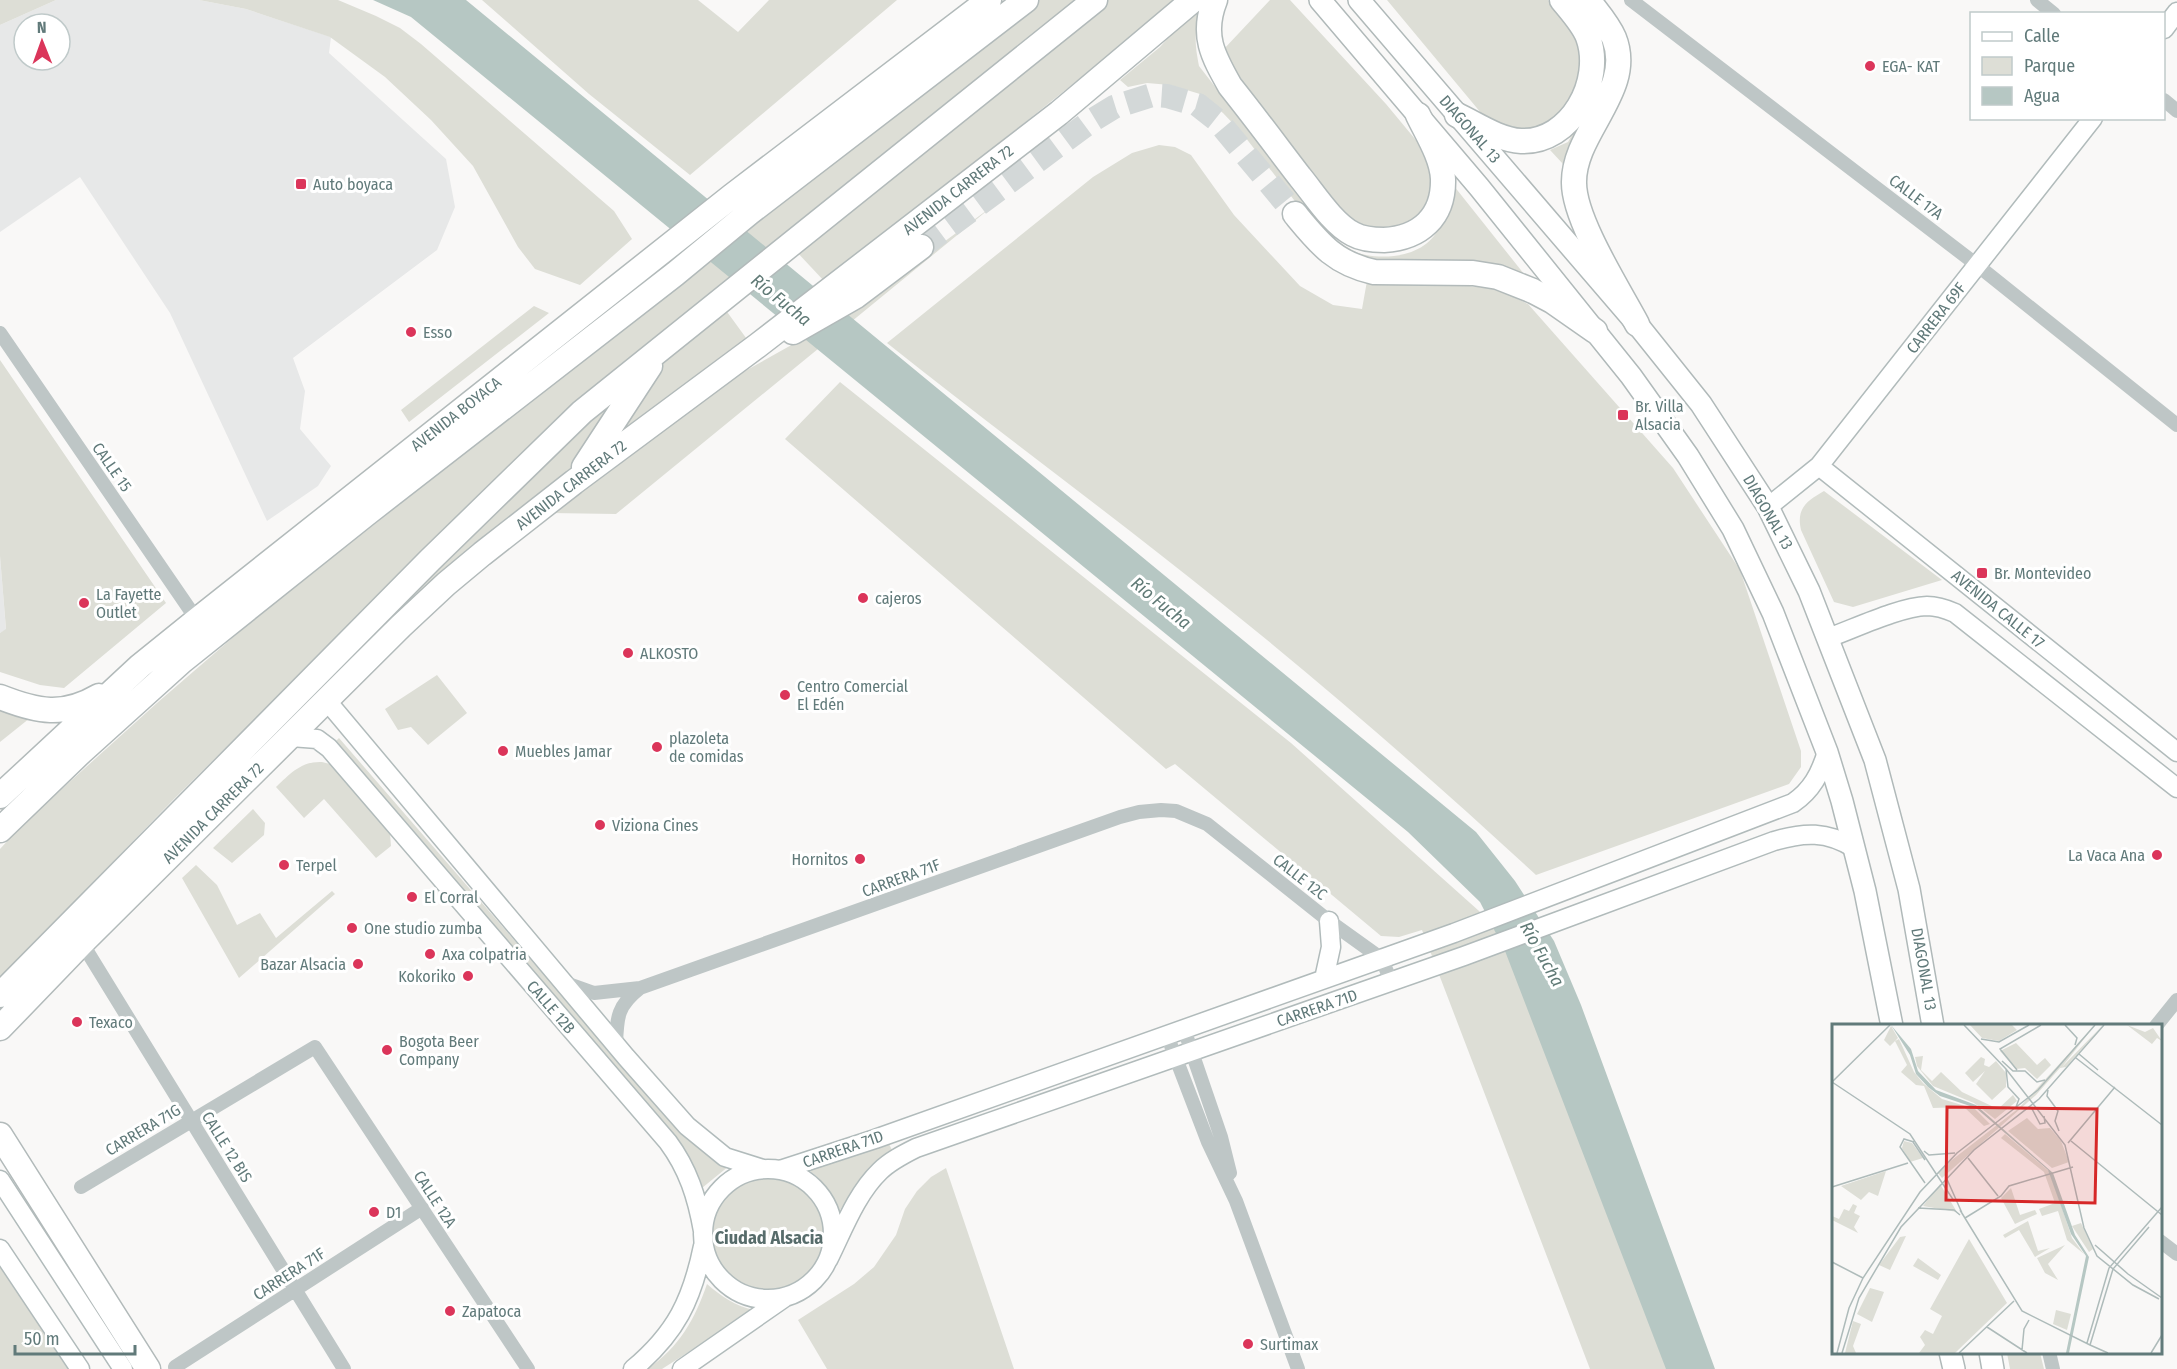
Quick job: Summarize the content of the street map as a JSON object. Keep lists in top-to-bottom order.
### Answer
{
  "streets": {
    "highway": ["AVENIDA CARRERA 72", "AVENIDA BOYACA"],
    "main road": ["DIAGONAL 13"],
    "street": [
      "CALLE 17A",
      "CARRERA 69F",
      "CALLE 15",
      "AVENIDA CALLE 17",
      "CALLE 12C",
      "CARRERA 71F",
      "CALLE 12B",
      "CARRERA 71D",
      "CARRERA 71G",
      "CALLE 12 BIS",
      "CALLE 12A"
    ]
  },
  "crossings": [
    ["DIAGONAL 13", "CARRERA 69F"],
    ["DIAGONAL 13", "AVENIDA CALLE 17"],
    ["DIAGONAL 13", "CARRERA 71D"],
    ["AVENIDA CARRERA 72", "CALLE 12B"],
    ["AVENIDA CARRERA 72", "CALLE 12 BIS"],
    ["CALLE 17A", "CARRERA 69F"],
    ["CARRERA 69F", "AVENIDA CALLE 17"],
    ["CALLE 12C", "CARRERA 71F"],
    ["CALLE 12C", "CARRERA 71D"],
    ["CARRERA 71F", "CALLE 12B"],
    ["CARRERA 71F", "CALLE 12 BIS"],
    ["CARRERA 71F", "CALLE 12A"],
    ["CALLE 12B", "CARRERA 71D"],
    ["CARRERA 71G", "CALLE 12 BIS"],
    ["CARRERA 71G", "CALLE 12A"]
  ],
  "districts": ["Ciudad Alsacia"],
  "water": ["Río Fucha"],
  "places": {
    "other": [
      "EGA- KAT",
      "Esso",
      "cajeros",
      "La Fayette Outlet",
      "ALKOSTO",
      "Centro Comercial El Edén",
      "plazoleta de comidas",
      "Muebles Jamar",
      "Viziona Cines",
      "La Vaca Ana",
      "Hornitos",
      "Terpel",
      "El Corral",
      "One studio zumba",
      "Axa colpatria",
      "Bazar Alsacia",
      "Kokoriko",
      "Texaco",
      "Bogota Beer Company",
      "D1",
      "Zapatoca",
      "Surtimax"
    ],
    "transit": ["Auto boyaca", "Br. Villa Alsacia", "Br. Montevideo"]
  },
  "legend": ["Calle", "Parque", "Agua"],
  "scale_bar": "50 m",
  "north": "top"
}
